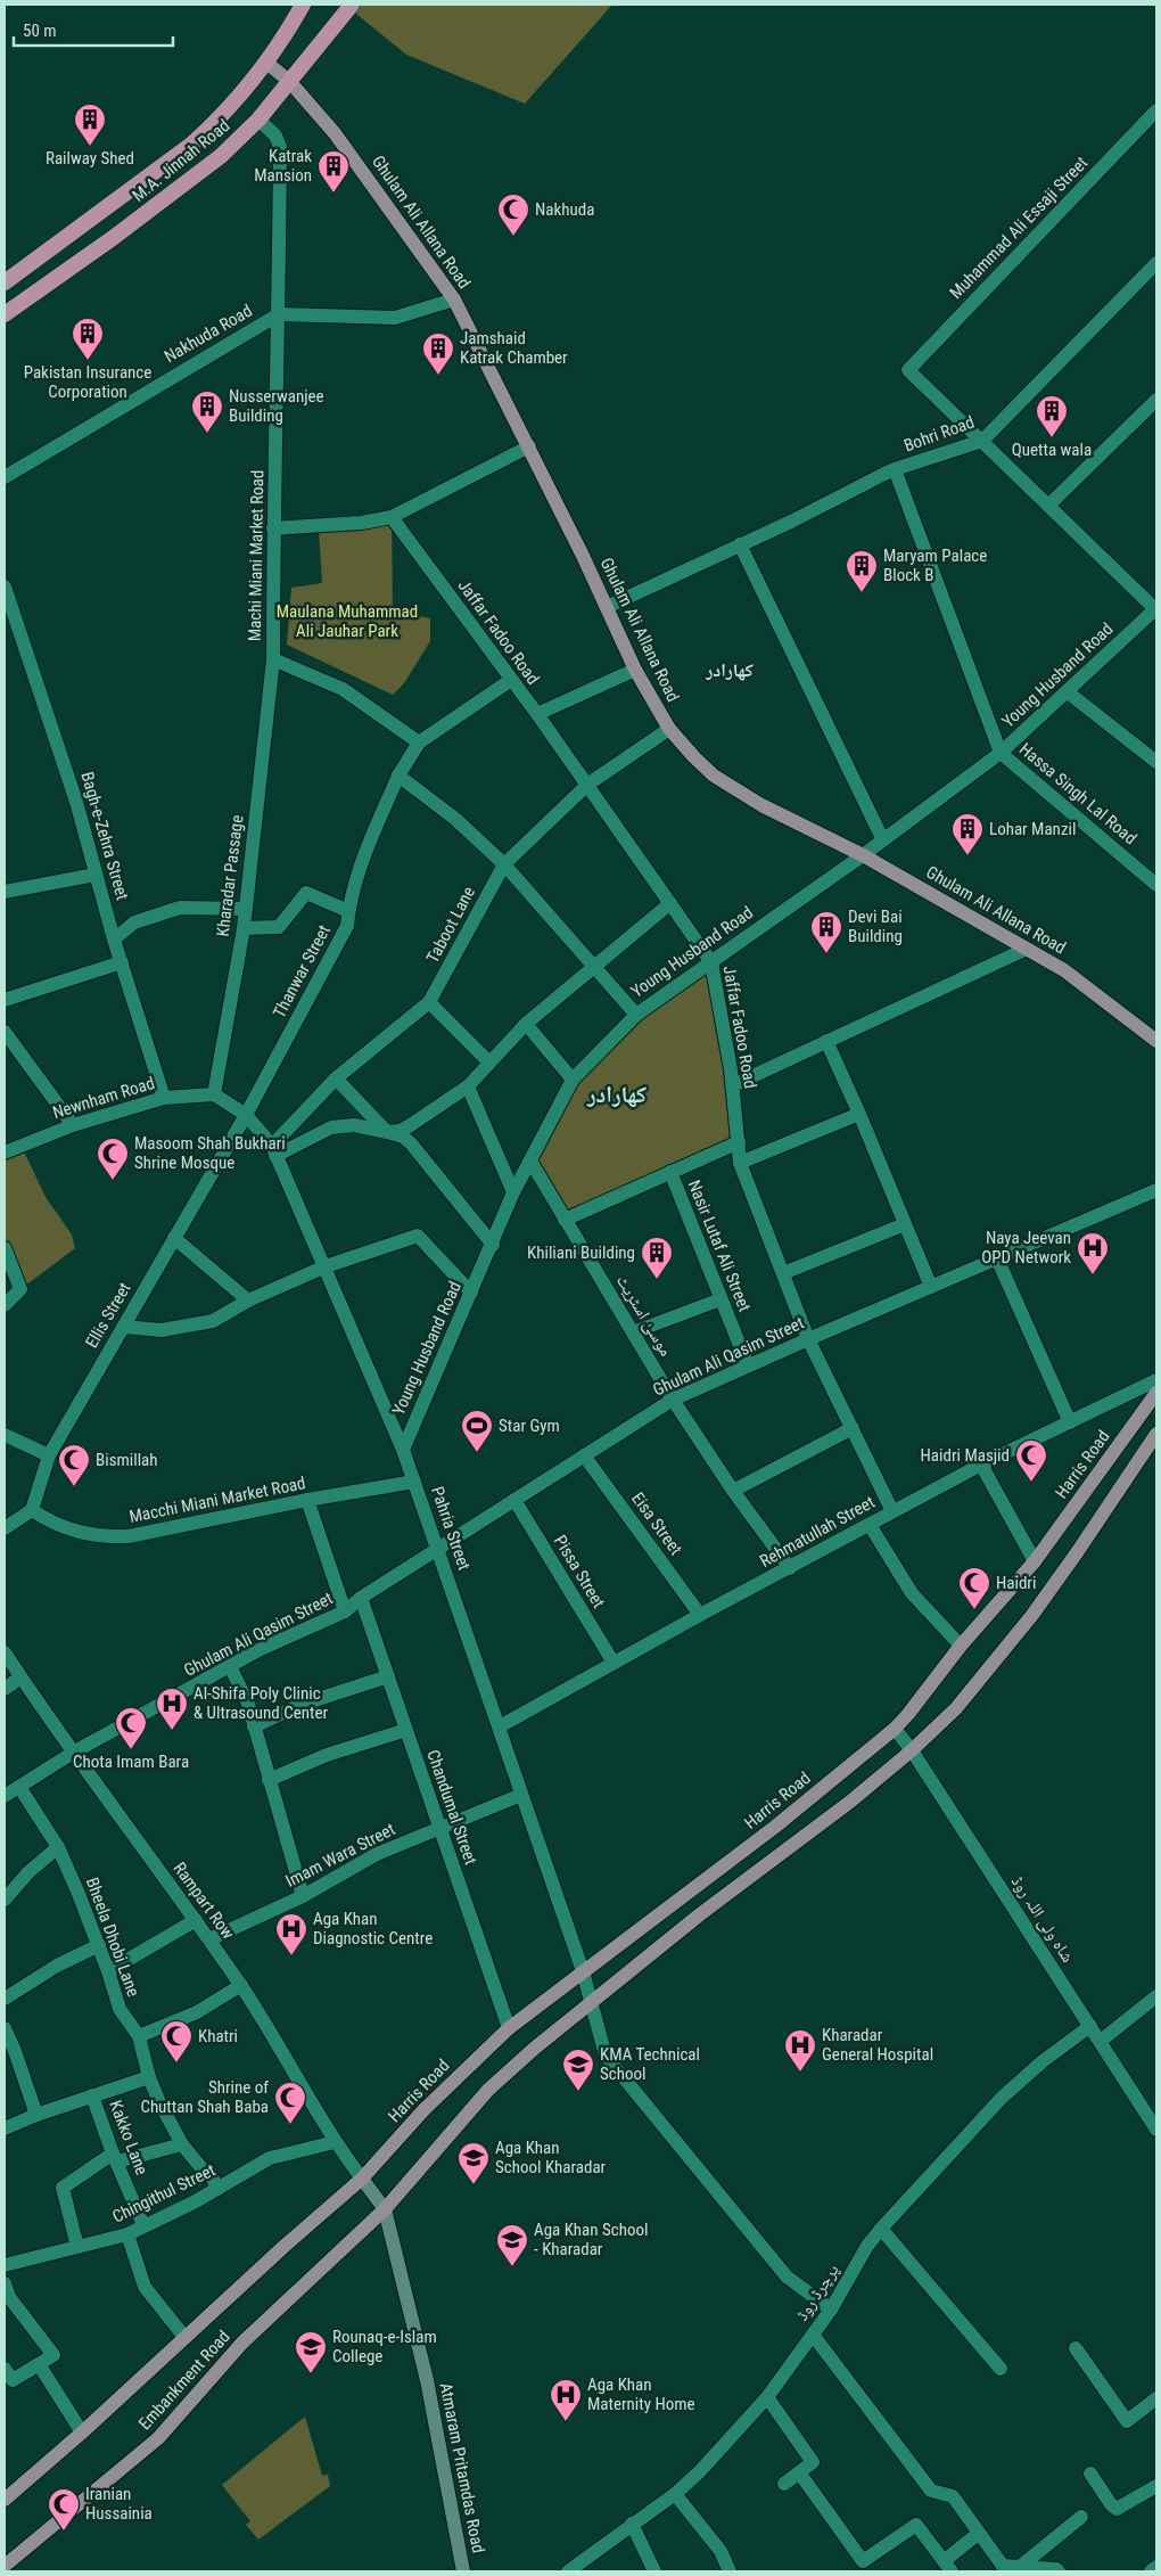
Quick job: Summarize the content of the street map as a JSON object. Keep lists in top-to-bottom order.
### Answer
{
  "streets": {
    "highway": ["M.A. Jinnah Road"],
    "main road": [
      "Ghulam Ali Allana Road",
      "Harris Road",
      "Embankment Road",
      "Atmaram Pritamdas Road"
    ],
    "street": [
      "Muhammad Ali Essaji Street",
      "Nakhuda Road",
      "Bohri Road",
      "Machi Miani Market Road",
      "Jaffar Fadoo Road",
      "Young Husband Road",
      "Hassa Singh Lal Road",
      "Bagh-e-Zehra Street",
      "Kharadar Passage",
      "Taboot Lane",
      "Thanwar Street",
      "Newnham Road",
      "Nasir Lutaf Ali Street",
      "Ellis Street",
      "موسیٰ اسٹریٹ",
      "Ghulam Ali Qasim Street",
      "Macchi Miani Market Road",
      "Eisa Street",
      "Pahria Street",
      "Rehmatullah Street",
      "Pissa Street",
      "Chandumal Street",
      "Imam Wara Street",
      "Rampart Row",
      "شاہ ولی اللہ روڈ",
      "Bheela Dhobi Lane",
      "Kakko Lane",
      "Chingithul Street",
      "پرچرڈ روڈ"
    ]
  },
  "crossings": [
    ["M.A. Jinnah Road", "Ghulam Ali Allana Road"],
    ["M.A. Jinnah Road", "Machi Miani Market Road"],
    ["Ghulam Ali Allana Road", "Nakhuda Road"],
    ["Ghulam Ali Allana Road", "Young Husband Road"],
    ["Ghulam Ali Allana Road", "Taboot Lane"],
    ["Muhammad Ali Essaji Street", "Bohri Road"],
    ["Nakhuda Road", "Machi Miani Market Road"],
    ["Bohri Road", "Young Husband Road"],
    ["Bohri Road", "Hassa Singh Lal Road"],
    ["Machi Miani Market Road", "Kharadar Passage"],
    ["Jaffar Fadoo Road", "Young Husband Road"],
    ["Jaffar Fadoo Road", "Taboot Lane"],
    ["Jaffar Fadoo Road", "Ghulam Ali Qasim Street"],
    ["Jaffar Fadoo Road", "Rehmatullah Street"],
    ["Young Husband Road", "Hassa Singh Lal Road"],
    ["Young Husband Road", "موسیٰ اسٹریٹ"],
    ["Young Husband Road", "Pahria Street"],
    ["Bagh-e-Zehra Street", "Newnham Road"],
    ["Kharadar Passage", "Newnham Road"],
    ["Taboot Lane", "Pahria Street"],
    ["Thanwar Street", "Ellis Street"],
    ["Thanwar Street", "Pahria Street"],
    ["Nasir Lutaf Ali Street", "Ghulam Ali Qasim Street"],
    ["Ellis Street", "Macchi Miani Market Road"],
    ["Ellis Street", "Pahria Street"],
    ["موسیٰ اسٹریٹ", "Ghulam Ali Qasim Street"],
    ["موسیٰ اسٹریٹ", "Rehmatullah Street"],
    ["Ghulam Ali Qasim Street", "Eisa Street"],
    ["Ghulam Ali Qasim Street", "Pahria Street"],
    ["Ghulam Ali Qasim Street", "Pissa Street"],
    ["Ghulam Ali Qasim Street", "Chandumal Street"],
    ["Ghulam Ali Qasim Street", "Rampart Row"],
    ["Ghulam Ali Qasim Street", "Bheela Dhobi Lane"],
    ["Harris Road", "Pahria Street"],
    ["Harris Road", "Chandumal Street"],
    ["Harris Road", "Rampart Row"],
    ["Harris Road", "شاہ ولی اللہ روڈ"],
    ["Harris Road", "Embankment Road"],
    ["Harris Road", "Atmaram Pritamdas Road"],
    ["Macchi Miani Market Road", "Pahria Street"],
    ["Eisa Street", "Rehmatullah Street"],
    ["Pahria Street", "Rehmatullah Street"],
    ["Pahria Street", "Imam Wara Street"],
    ["Pahria Street", "پرچرڈ روڈ"],
    ["Rehmatullah Street", "Pissa Street"],
    ["Chandumal Street", "Imam Wara Street"],
    ["Imam Wara Street", "Rampart Row"],
    ["Rampart Row", "Chingithul Street"],
    ["Rampart Row", "Embankment Road"],
    ["Rampart Row", "Atmaram Pritamdas Road"],
    ["شاہ ولی اللہ روڈ", "پرچرڈ روڈ"],
    ["Bheela Dhobi Lane", "Chingithul Street"],
    ["Kakko Lane", "Chingithul Street"],
    ["Embankment Road", "Atmaram Pritamdas Road"]
  ],
  "districts": ["کھارادر", "کھارادر"],
  "parks": ["Maulana Muhammad Ali Jauhar Park"],
  "places": {
    "building": [
      "Railway Shed",
      "Katrak Mansion",
      "Pakistan Insurance Corporation",
      "Jamshaid Katrak Chamber",
      "Nusserwanjee Building",
      "Quetta wala",
      "Maryam Palace Block B",
      "Lohar Manzil",
      "Devi Bai Building",
      "Khiliani Building"
    ],
    "mosque": [
      "Nakhuda",
      "Masoom Shah Bukhari Shrine Mosque",
      "Haidri Masjid",
      "Bismillah",
      "Haidri",
      "Chota Imam Bara",
      "Khatri",
      "Shrine of Chuttan Shah Baba",
      "Iranian Hussainia"
    ],
    "hospital": [
      "Naya Jeevan OPD Network",
      "Al-Shifa Poly Clinic & Ultrasound Center",
      "Aga Khan Diagnostic Centre",
      "Kharadar General Hospital",
      "Aga Khan Maternity Home"
    ],
    "sports": ["Star Gym"],
    "school or university": [
      "KMA Technical School",
      "Aga Khan School Kharadar",
      "Aga Khan School - Kharadar",
      "Rounaq-e-Islam College"
    ]
  },
  "scale_bar": "50 m"
}
